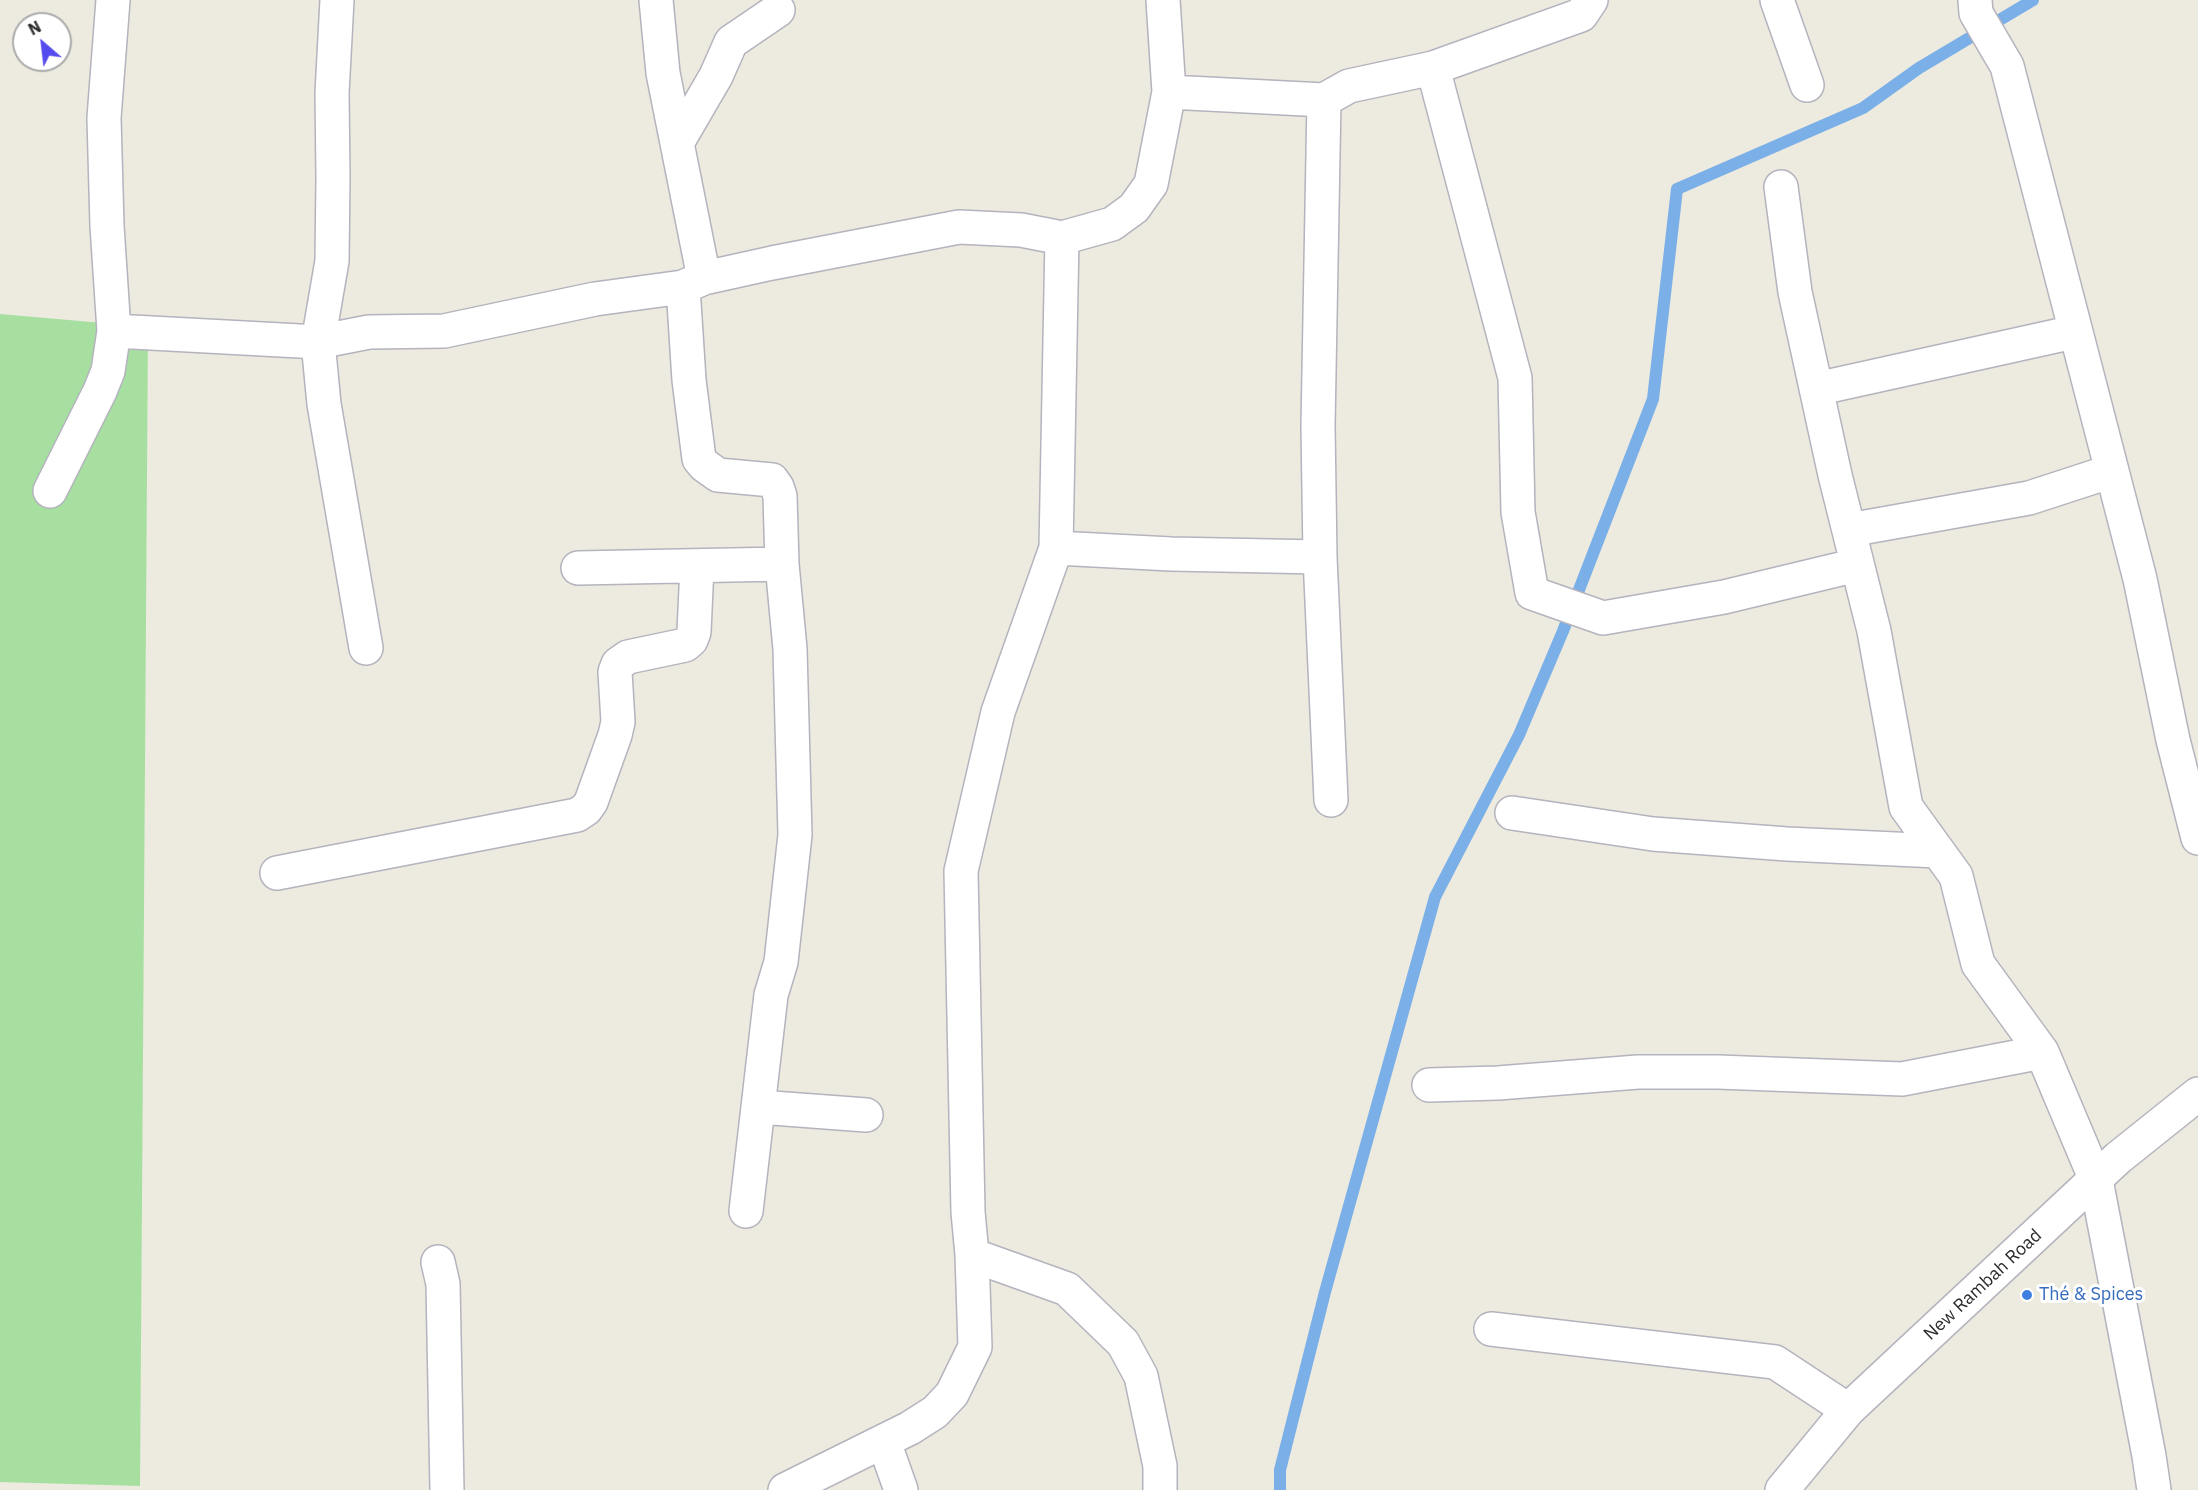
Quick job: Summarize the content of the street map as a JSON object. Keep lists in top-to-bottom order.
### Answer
{
  "streets": {
    "street": ["New Rambah Road"]
  },
  "places": ["Thé & Spices"],
  "north": "top left"
}
